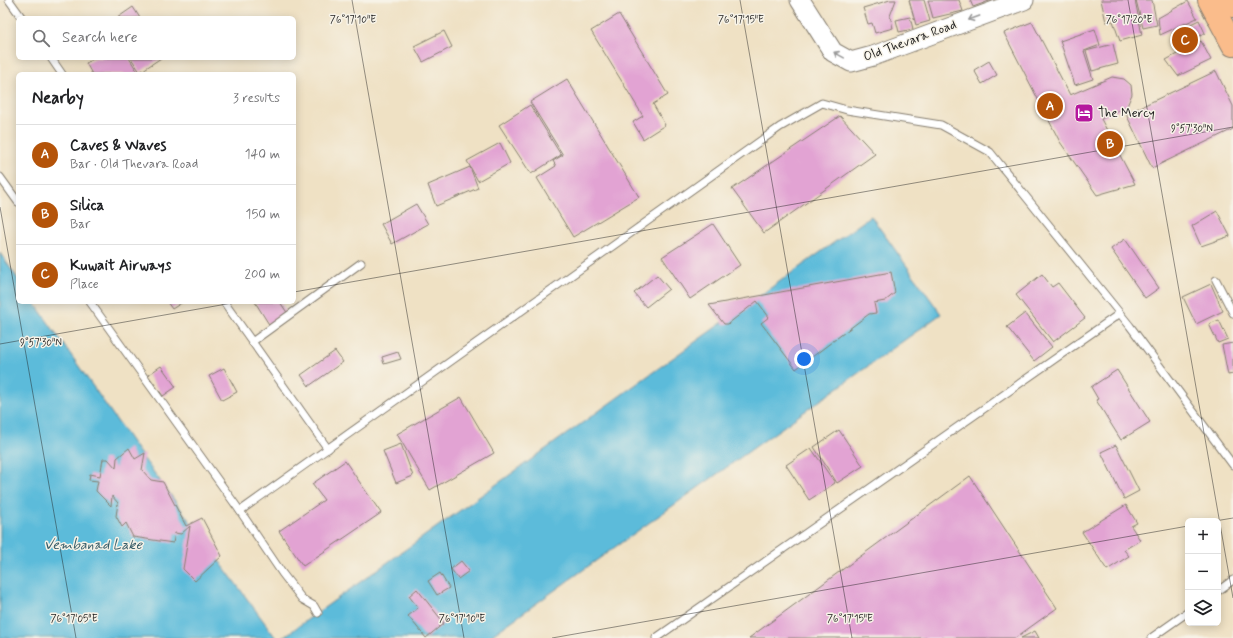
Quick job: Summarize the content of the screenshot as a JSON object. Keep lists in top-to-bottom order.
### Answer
{
  "streets": {
    "street": ["Old Thevara Road"]
  },
  "one_way": ["Old Thevara Road"],
  "water": ["Vembanad Lake"],
  "places": {
    "hotel": ["The Mercy"]
  },
  "page": {
    "search": "Search here",
    "pins": ["C", "A", "B"],
    "heading": ["Nearby", "3 results"],
    "list": [
      {
        "mark": "A",
        "name": "Caves & Waves",
        "note": "Bar · Old Thevara Road",
        "value": "140 m"
      },
      {
        "mark": "B",
        "name": "Silica",
        "note": "Bar",
        "value": "150 m"
      },
      {
        "mark": "C",
        "name": "Kuwait Airways",
        "note": "Place",
        "value": "200 m"
      }
    ],
    "map_buttons": ["+", "−"]
  },
  "coordinates": [
    "76°17'10\"E",
    "76°17'15\"E",
    "76°17'20\"E",
    "9°57'30\"N",
    "76°17'05\"E"
  ]
}
